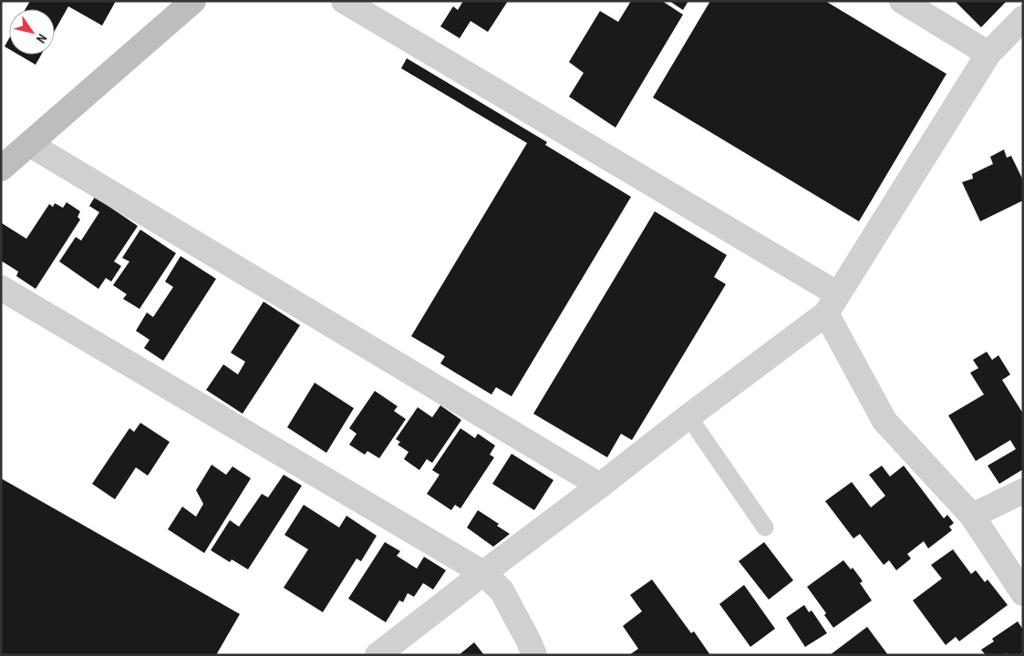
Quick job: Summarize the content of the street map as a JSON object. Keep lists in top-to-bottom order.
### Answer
{
  "north": "bottom right"
}
